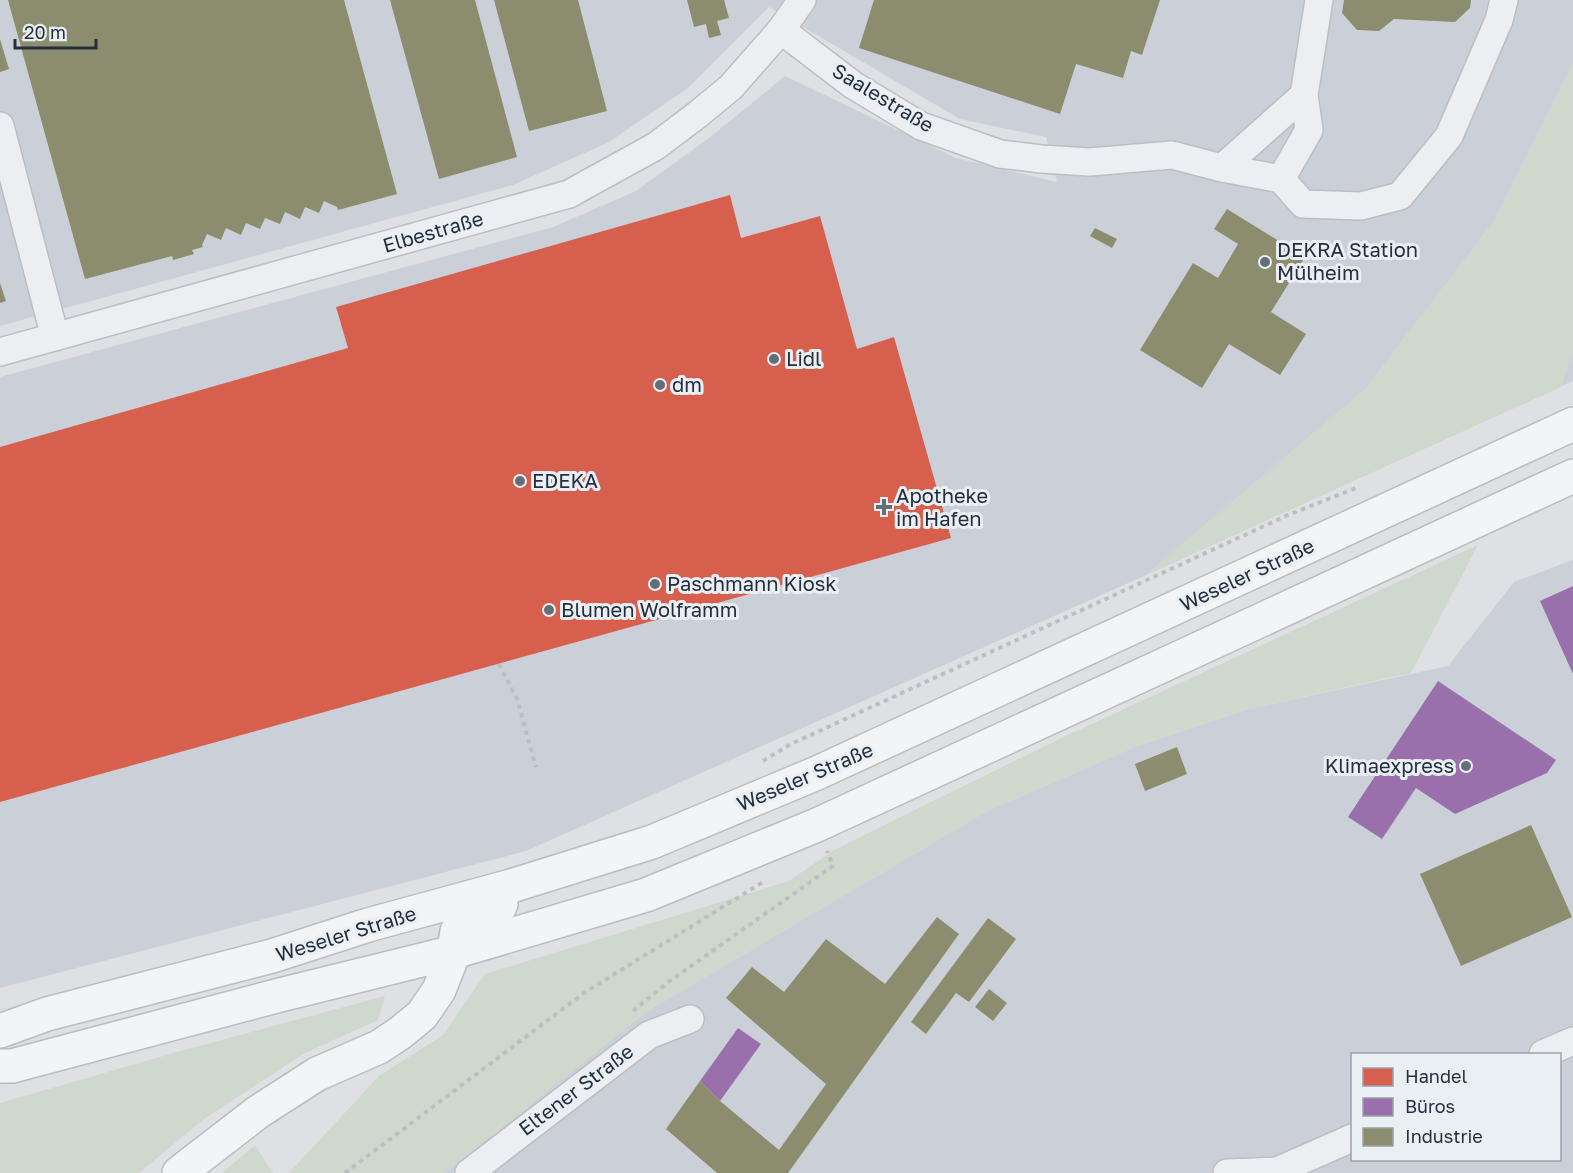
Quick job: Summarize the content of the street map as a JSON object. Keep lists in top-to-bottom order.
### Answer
{
  "streets": {
    "main road": ["Weseler Straße"],
    "street": ["Saalestraße", "Elbestraße", "Eltener Straße"]
  },
  "crossings": [
    ["Saalestraße", "Elbestraße"]
  ],
  "places": {
    "other": [
      "DEKRA Station Mülheim",
      "Lidl",
      "dm",
      "EDEKA",
      "Paschmann Kiosk",
      "Blumen Wolframm",
      "Klimaexpress"
    ],
    "health": ["Apotheke im Hafen"]
  },
  "legend": ["Handel", "Büros", "Industrie"],
  "scale_bar": "20 m"
}
